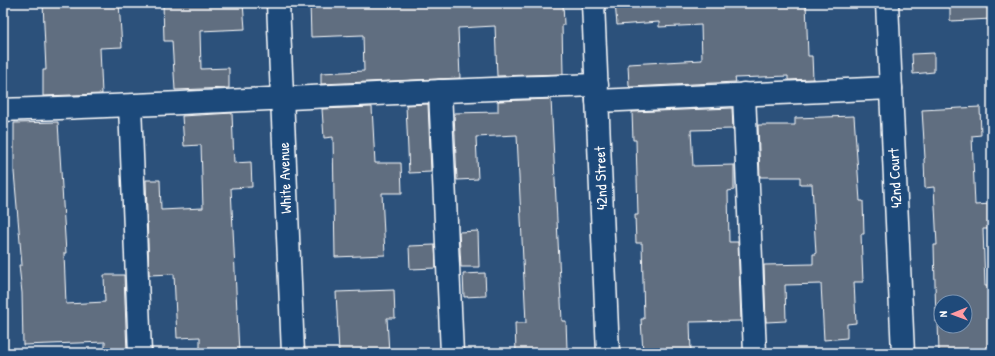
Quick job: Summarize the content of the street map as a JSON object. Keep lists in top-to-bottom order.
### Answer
{
  "streets": {
    "street": ["White Avenue", "42nd Street", "42nd Court"]
  },
  "north": "left"
}
